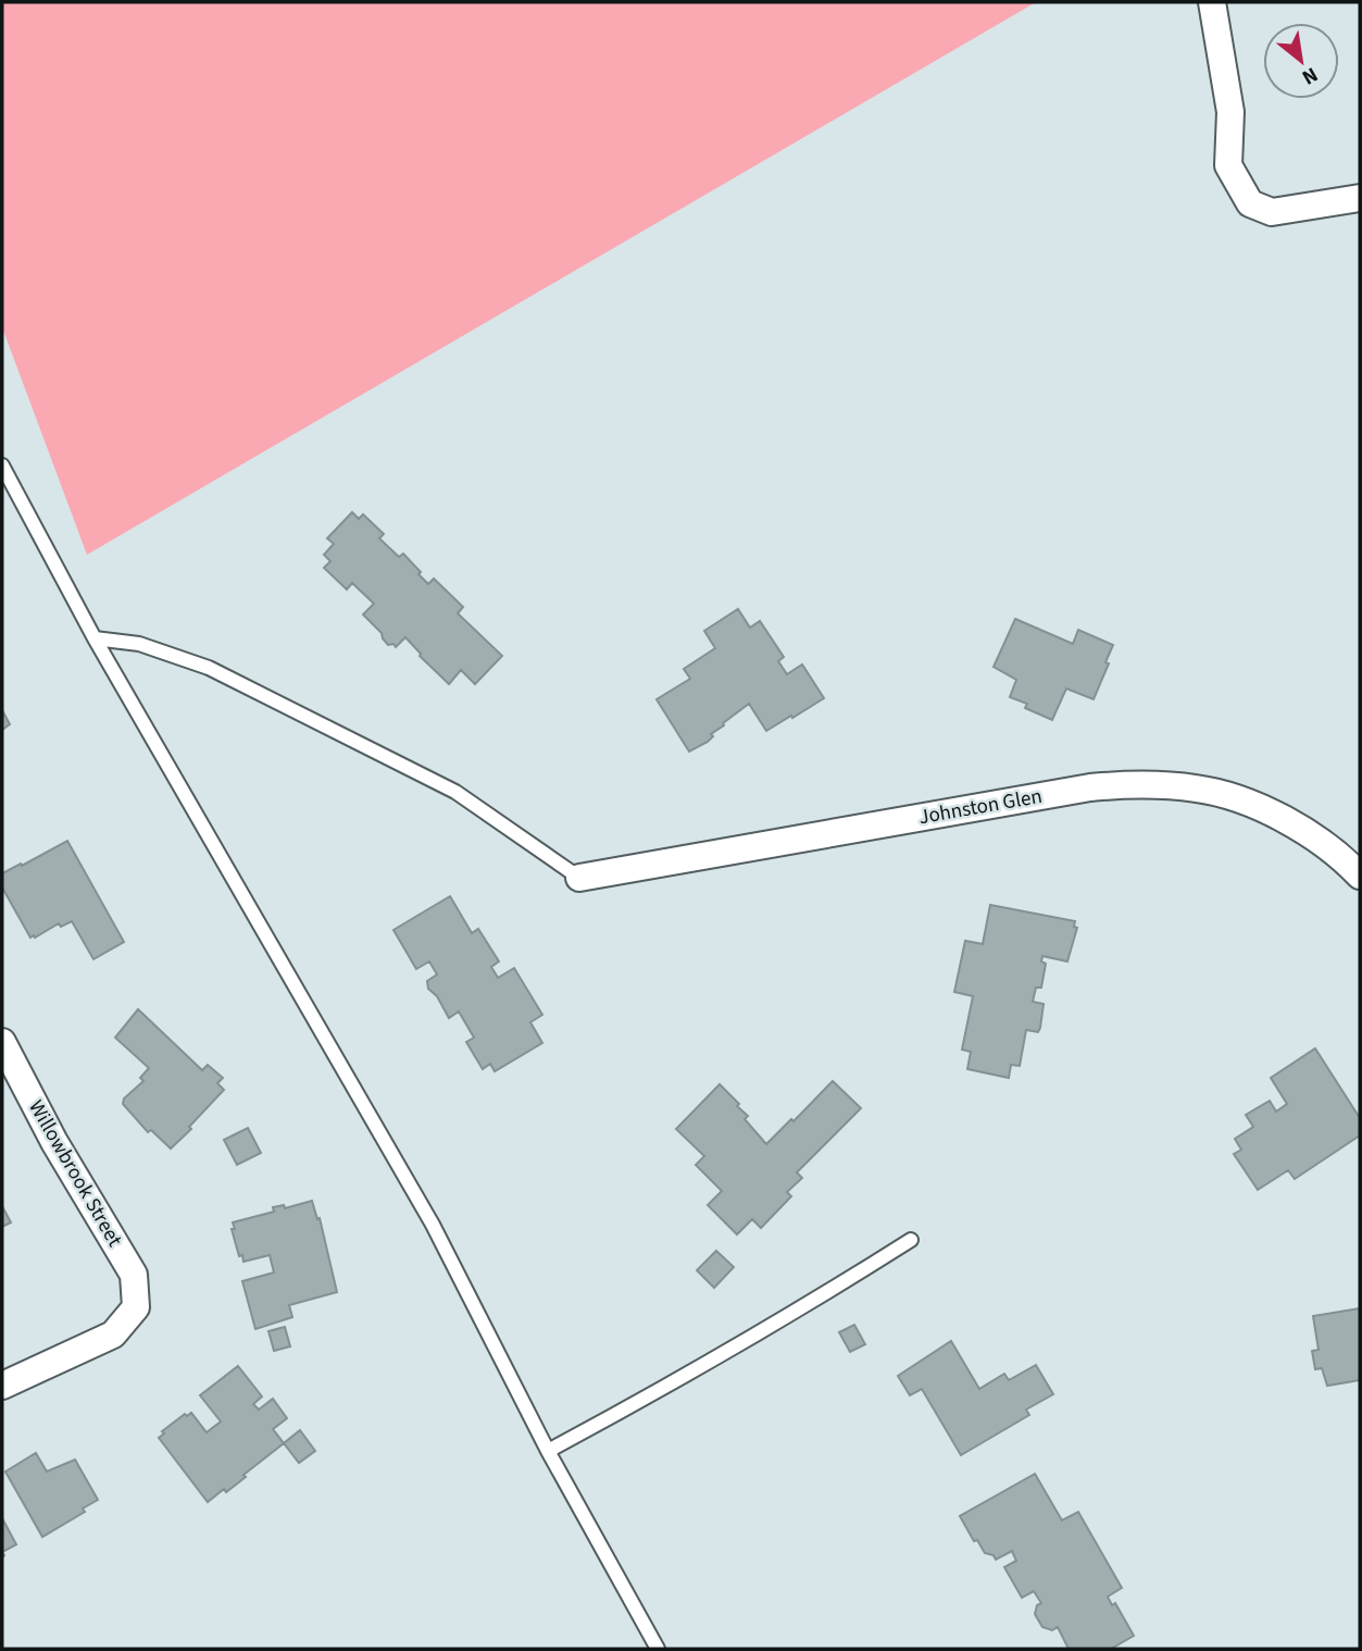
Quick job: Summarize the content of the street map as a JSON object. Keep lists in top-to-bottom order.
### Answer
{
  "streets": {
    "street": ["Johnston Glen", "Willowbrook Street"]
  },
  "north": "bottom right"
}
